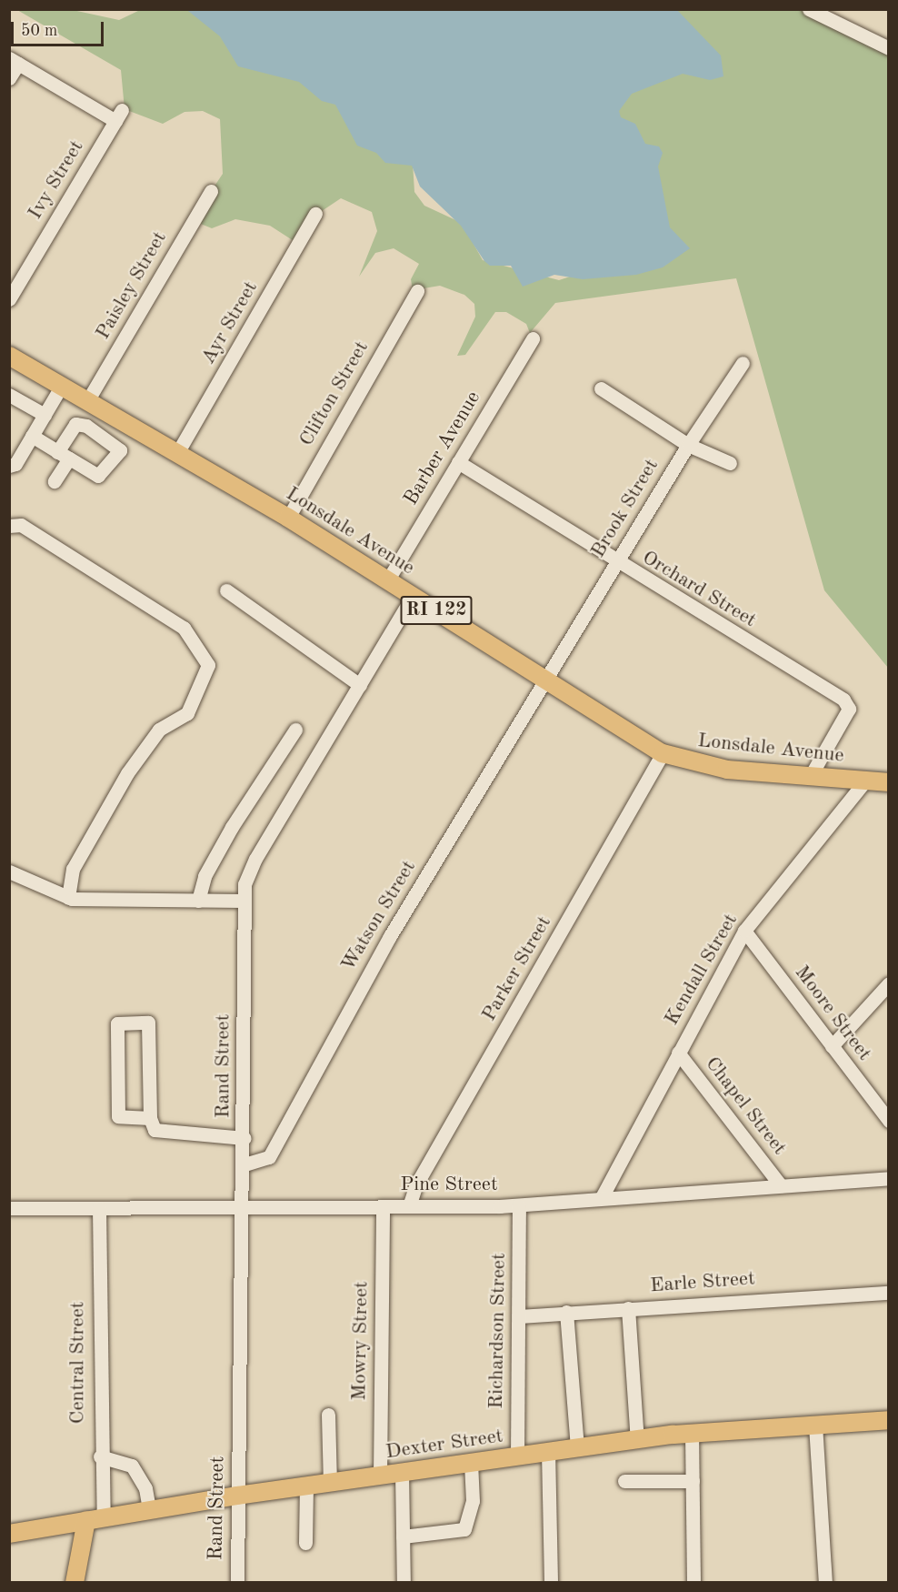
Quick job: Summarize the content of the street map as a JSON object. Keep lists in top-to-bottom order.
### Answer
{
  "streets": {
    "main road": [
      "Lonsdale Avenue",
      "RI 122",
      "Central Street",
      "Dexter Street"
    ],
    "street": [
      "Ivy Street",
      "Paisley Street",
      "Ayr Street",
      "Clifton Street",
      "Barber Avenue",
      "Brook Street",
      "Orchard Street",
      "Watson Street",
      "Parker Street",
      "Kendall Street",
      "Moore Street",
      "Rand Street",
      "Chapel Street",
      "Pine Street",
      "Earle Street",
      "Richardson Street",
      "Mowry Street"
    ]
  },
  "crossings": [
    ["Paisley Street", "Lonsdale Avenue"],
    ["Ayr Street", "Lonsdale Avenue"],
    ["Clifton Street", "Lonsdale Avenue"],
    ["Barber Avenue", "Lonsdale Avenue"],
    ["Barber Avenue", "Orchard Street"],
    ["Brook Street", "Lonsdale Avenue"],
    ["Brook Street", "Orchard Street"],
    ["Brook Street", "Watson Street"],
    ["Lonsdale Avenue", "Orchard Street"],
    ["Lonsdale Avenue", "Watson Street"],
    ["Lonsdale Avenue", "Parker Street"],
    ["Lonsdale Avenue", "Kendall Street"],
    ["Lonsdale Avenue", "Rand Street"],
    ["Watson Street", "Rand Street"],
    ["Parker Street", "Pine Street"],
    ["Kendall Street", "Moore Street"],
    ["Kendall Street", "Chapel Street"],
    ["Kendall Street", "Pine Street"],
    ["Rand Street", "Pine Street"],
    ["Rand Street", "Dexter Street"],
    ["Chapel Street", "Pine Street"],
    ["Pine Street", "Richardson Street"],
    ["Pine Street", "Mowry Street"],
    ["Pine Street", "Central Street"],
    ["Earle Street", "Richardson Street"],
    ["Richardson Street", "Dexter Street"],
    ["Mowry Street", "Dexter Street"],
    ["Central Street", "Dexter Street"]
  ],
  "scale_bar": "50 m"
}
